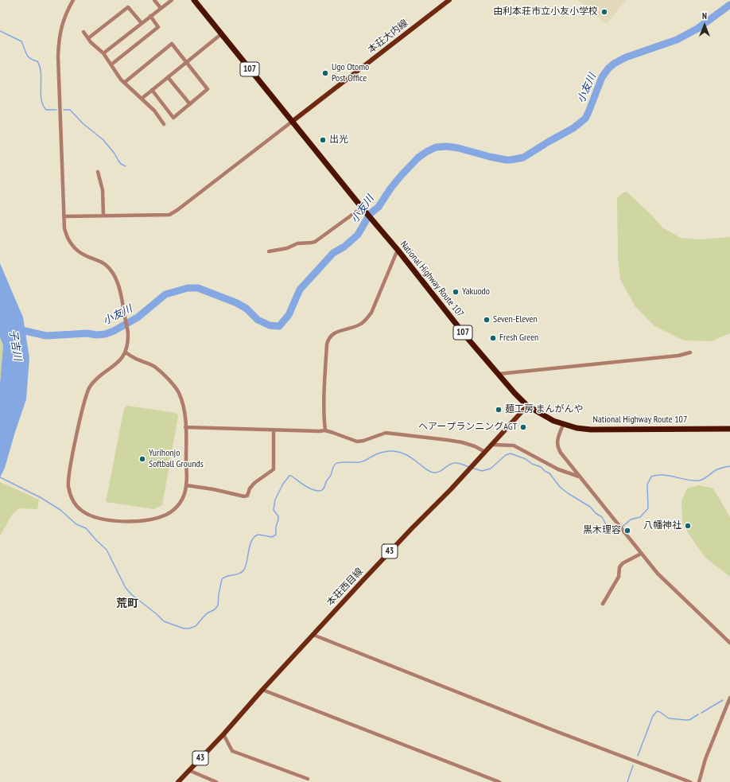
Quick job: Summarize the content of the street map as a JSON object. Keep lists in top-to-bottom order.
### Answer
{
  "streets": {
    "highway": ["107", "National Highway Route 107"],
    "main road": ["本荘大内線", "43", "本荘西目線"]
  },
  "crossings": [
    ["本荘大内線", "National Highway Route 107"],
    ["National Highway Route 107", "本荘西目線"]
  ],
  "districts": ["荒町"],
  "water": ["小友川", "子吉川"],
  "places": [
    "由利本荘市立小友小学校",
    "Ugo Otomo Post Office",
    "出光",
    "Yakuodo",
    "Seven-Eleven",
    "Fresh Green",
    "麺工房 まんがんや",
    "ヘアープランニングAGT",
    "Yurihonjo Softball Grounds",
    "八幡神社",
    "黒木理容"
  ],
  "north": "top"
}
